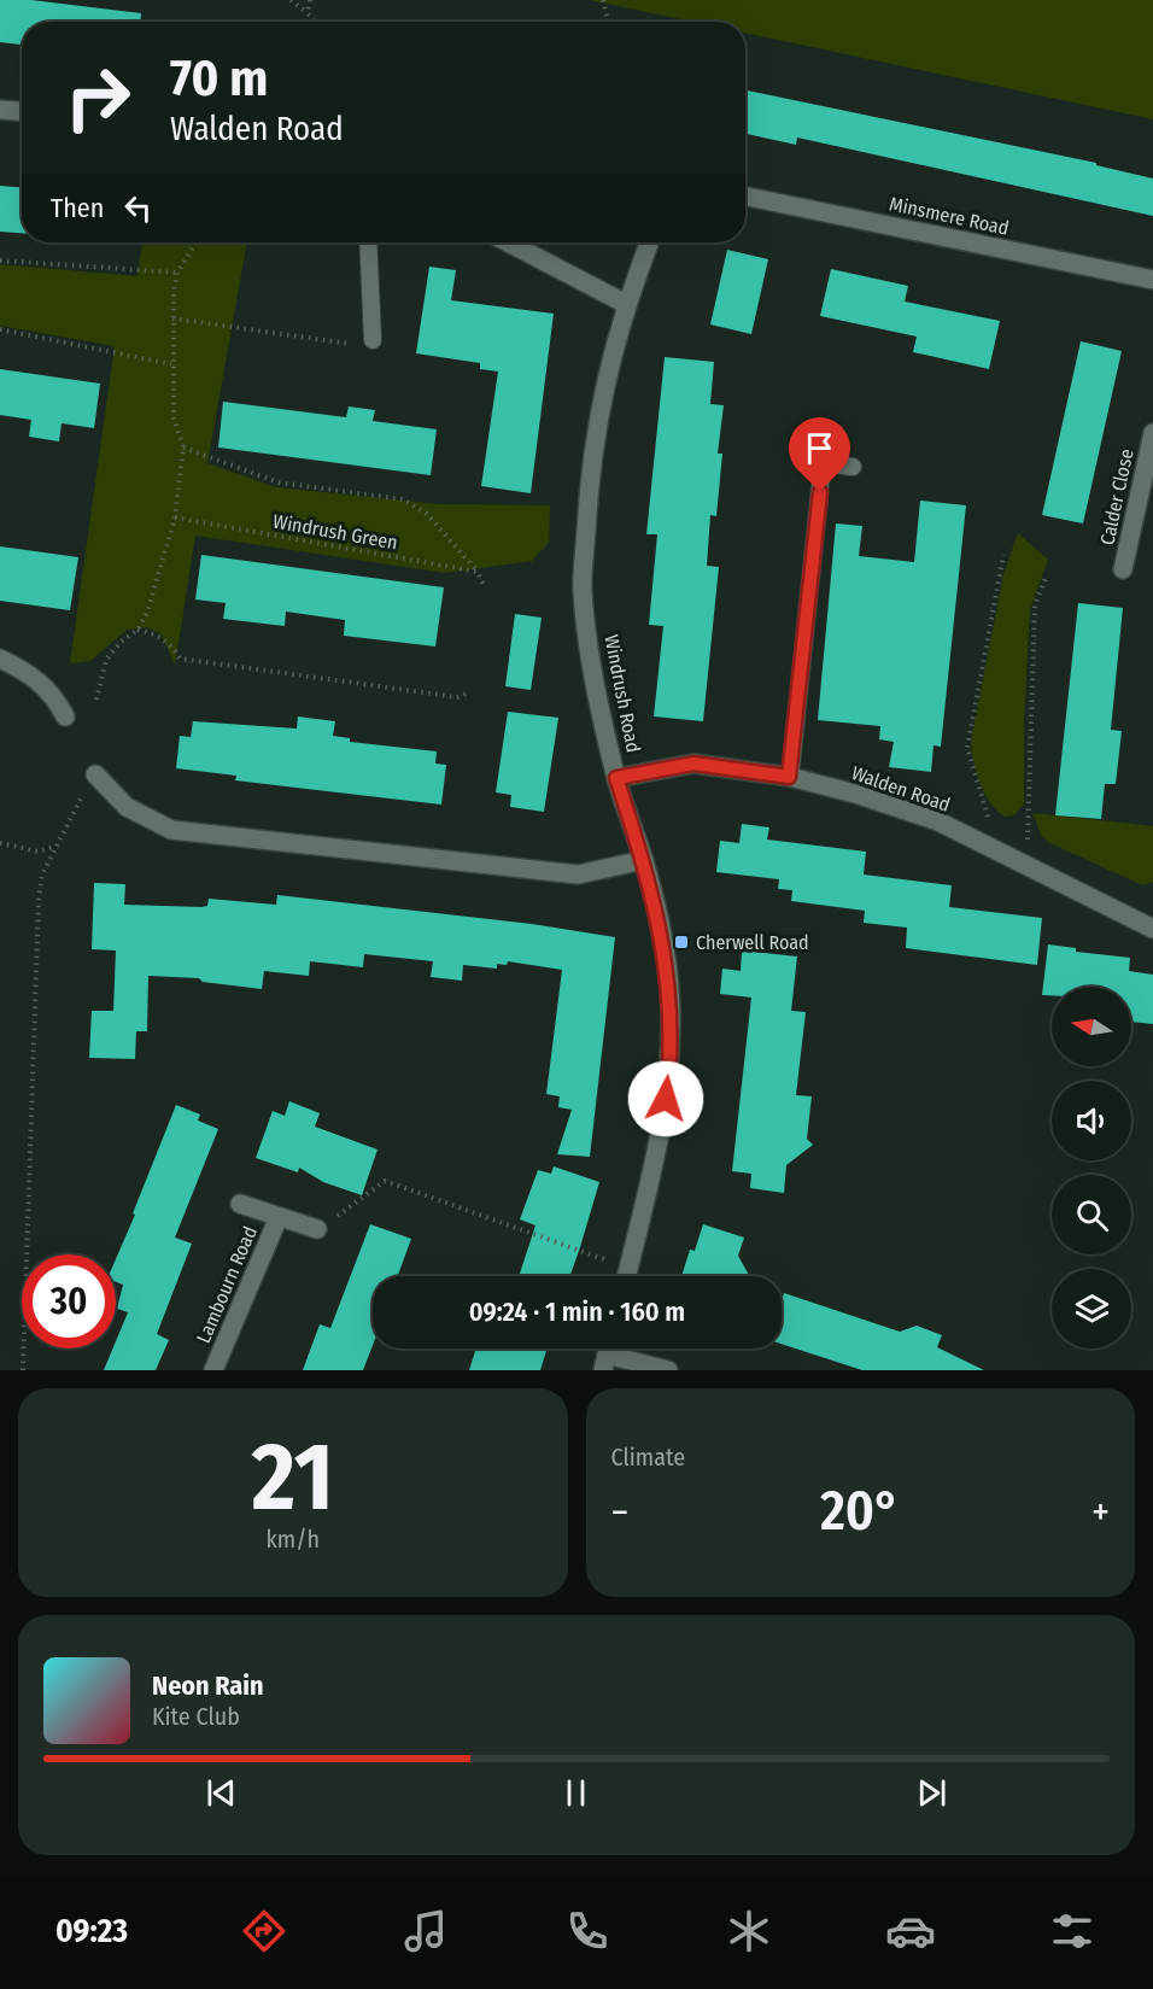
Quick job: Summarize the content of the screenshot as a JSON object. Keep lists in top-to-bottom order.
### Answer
{
  "streets": {
    "street": [
      "Minsmere Road",
      "Calder Close",
      "Windrush Road",
      "Walden Road",
      "Lambourn Road"
    ],
    "path": ["Windrush Green"]
  },
  "crossings": [
    ["Windrush Road", "Walden Road"]
  ],
  "places": {
    "transit": ["Cherwell Road"]
  },
  "north": "left",
  "page": {
    "turn": ["70 m", "Walden Road"],
    "then": "Then",
    "limit": "30",
    "trip": "09:24 · 1 min · 160 m",
    "tile": [
      ["21", "km/h"],
      "Climate"
    ],
    "heat": ["−", "20°", "+"],
    "song": ["Neon Rain", "Kite Club"],
    "tabs": "09:23"
  }
}
